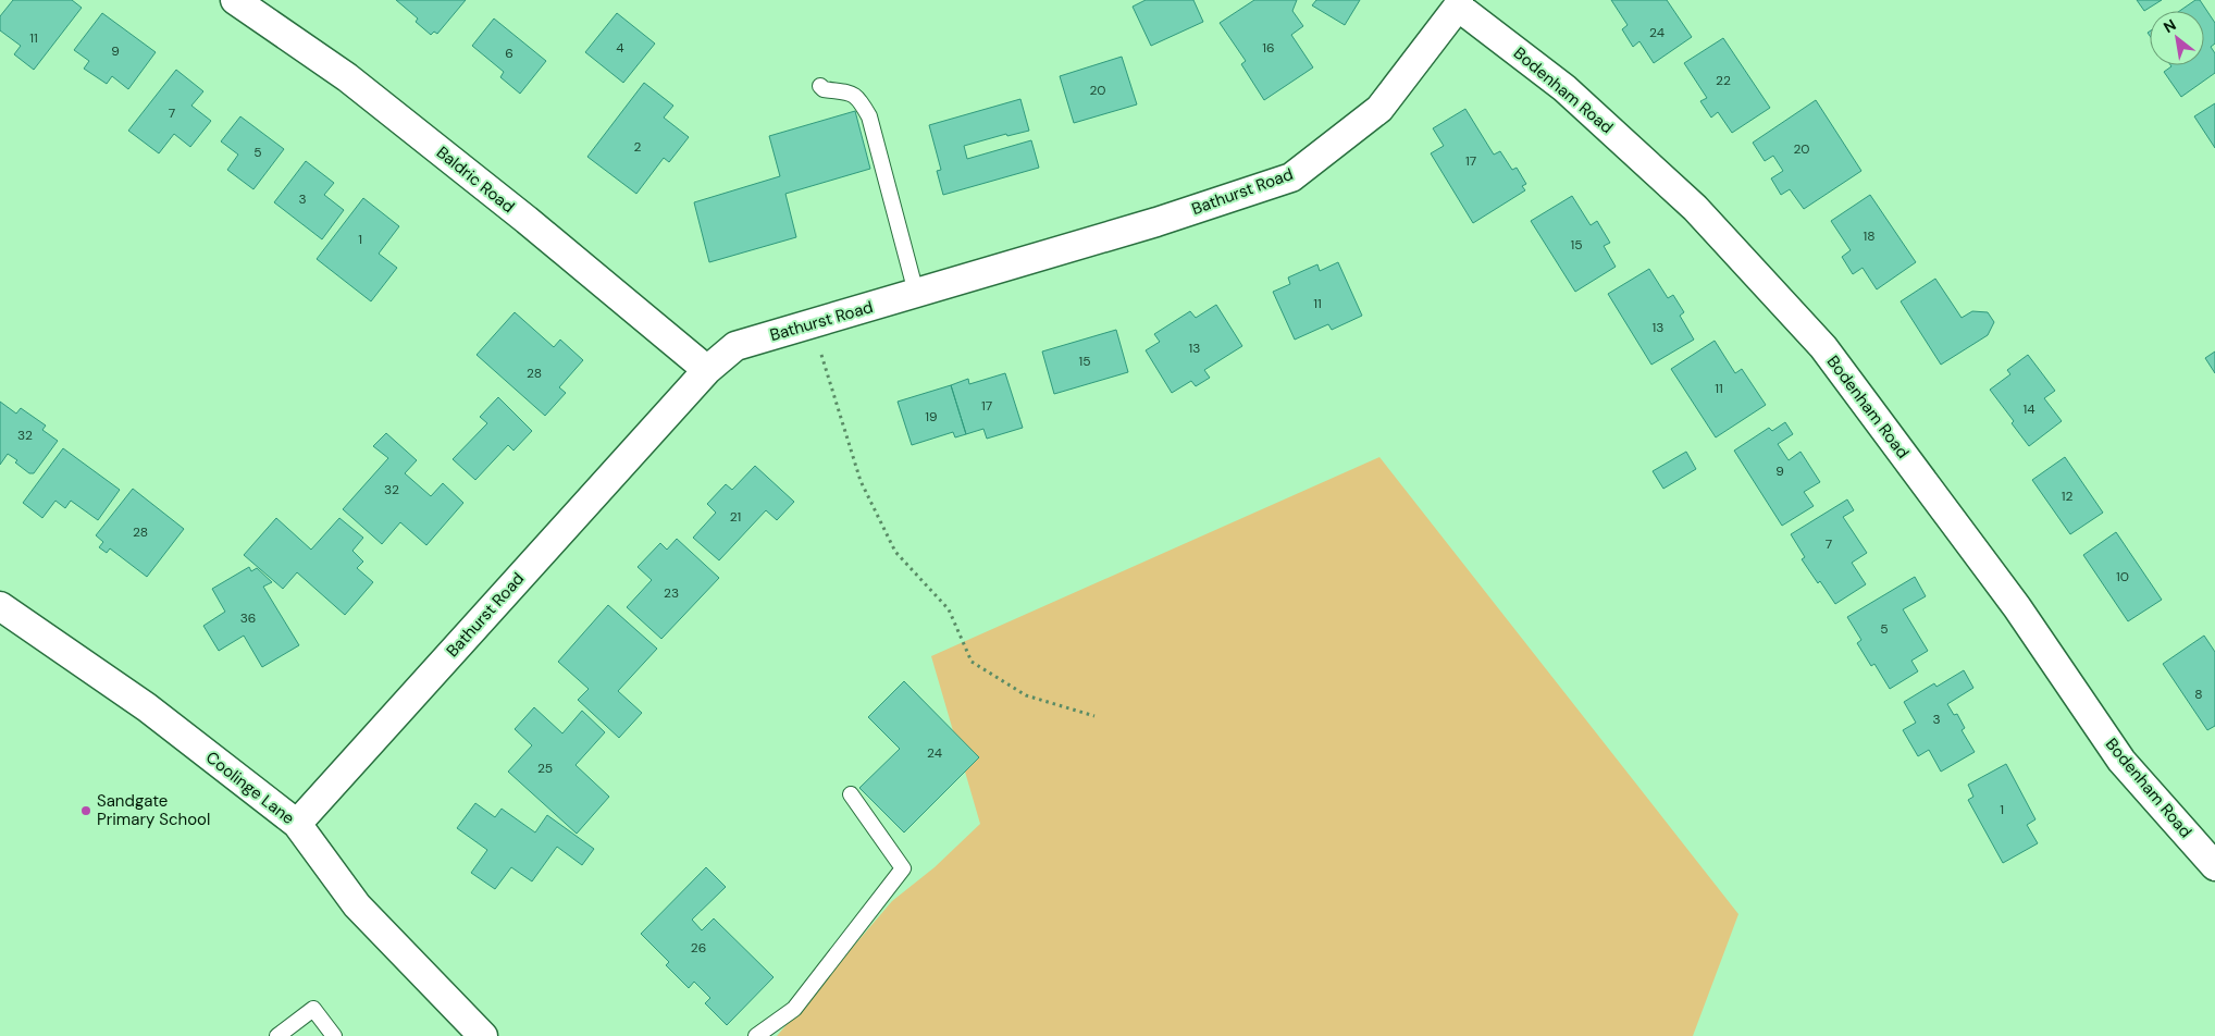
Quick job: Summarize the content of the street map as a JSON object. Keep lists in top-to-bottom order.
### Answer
{
  "streets": {
    "street": [
      "Bodenham Road",
      "Baldric Road",
      "Bathurst Road",
      "Coolinge Lane"
    ]
  },
  "crossings": [
    ["Bodenham Road", "Bathurst Road"],
    ["Baldric Road", "Bathurst Road"],
    ["Bathurst Road", "Coolinge Lane"]
  ],
  "places": ["Sandgate Primary School"],
  "house_numbers": [
    "24",
    "11",
    "4",
    "16",
    "9",
    "6",
    "22",
    "20",
    "7",
    "2",
    "20",
    "5",
    "17",
    "3",
    "18",
    "1",
    "15",
    "11",
    "13",
    "13",
    "15",
    "28",
    "11",
    "17",
    "14",
    "19",
    "32",
    "9",
    "32",
    "12",
    "21",
    "28",
    "7",
    "10",
    "23",
    "36",
    "5",
    "8",
    "3",
    "24",
    "25",
    "1",
    "26"
  ],
  "north": "top left"
}
